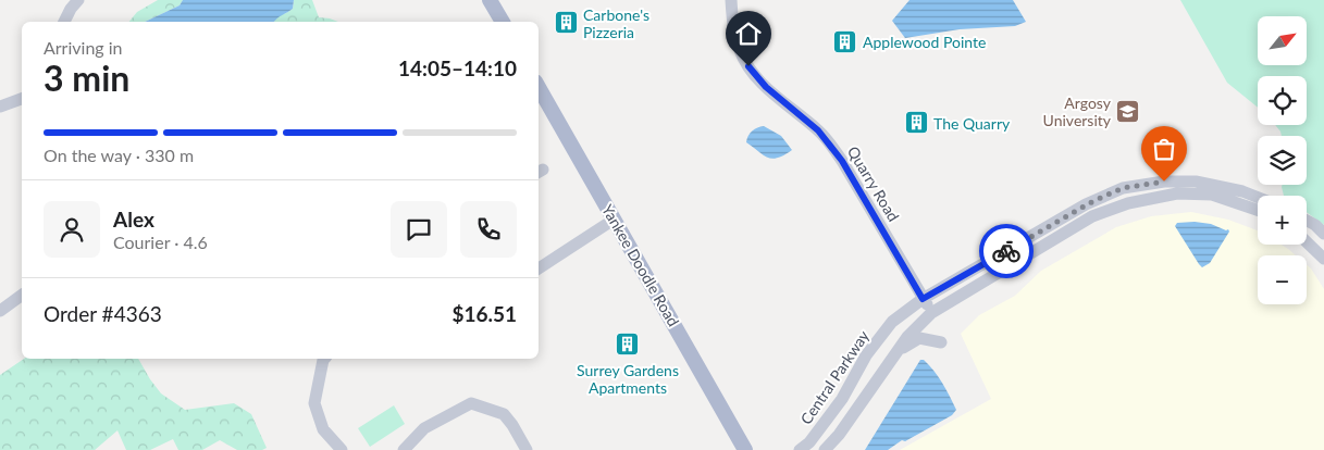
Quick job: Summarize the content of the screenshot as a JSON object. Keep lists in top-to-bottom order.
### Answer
{
  "streets": {
    "main road": ["Yankee Doodle Road"],
    "street": ["Quarry Road", "Central Parkway"]
  },
  "crossings": [
    ["Quarry Road", "Central Parkway"]
  ],
  "places": {
    "building": [
      "Carbone's Pizzeria",
      "Applewood Pointe",
      "The Quarry",
      "Surrey Gardens Apartments"
    ],
    "school or university": ["Argosy University"]
  },
  "north": "top right",
  "page": {
    "map_buttons": ["+", "−"],
    "heading": ["3 min", "Arriving in", "14:05–14:10"],
    "panel": [
      "Alex",
      "Courier · 4.6",
      "Order #4363",
      "$16.51"
    ],
    "bar": "On the way · 330 m"
  }
}
